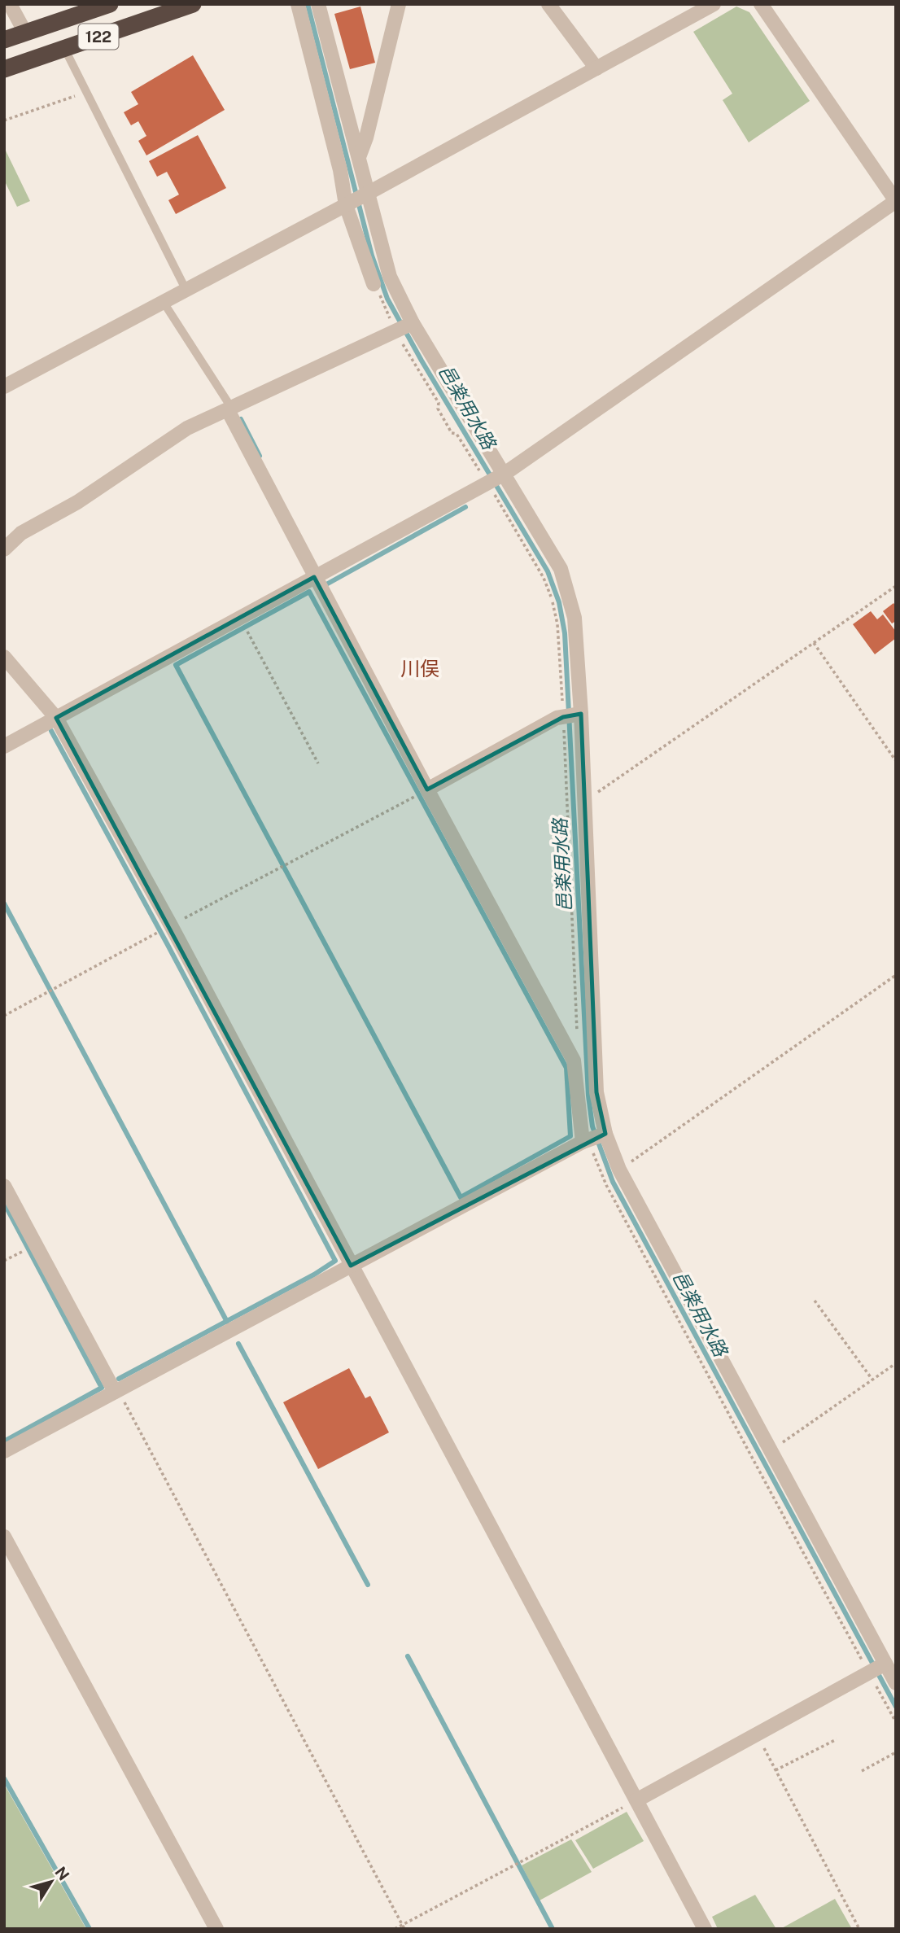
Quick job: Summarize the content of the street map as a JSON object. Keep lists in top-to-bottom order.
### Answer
{
  "streets": {
    "highway": ["122"]
  },
  "districts": ["川俣"],
  "water": ["邑楽用水路"],
  "north": "top right"
}
